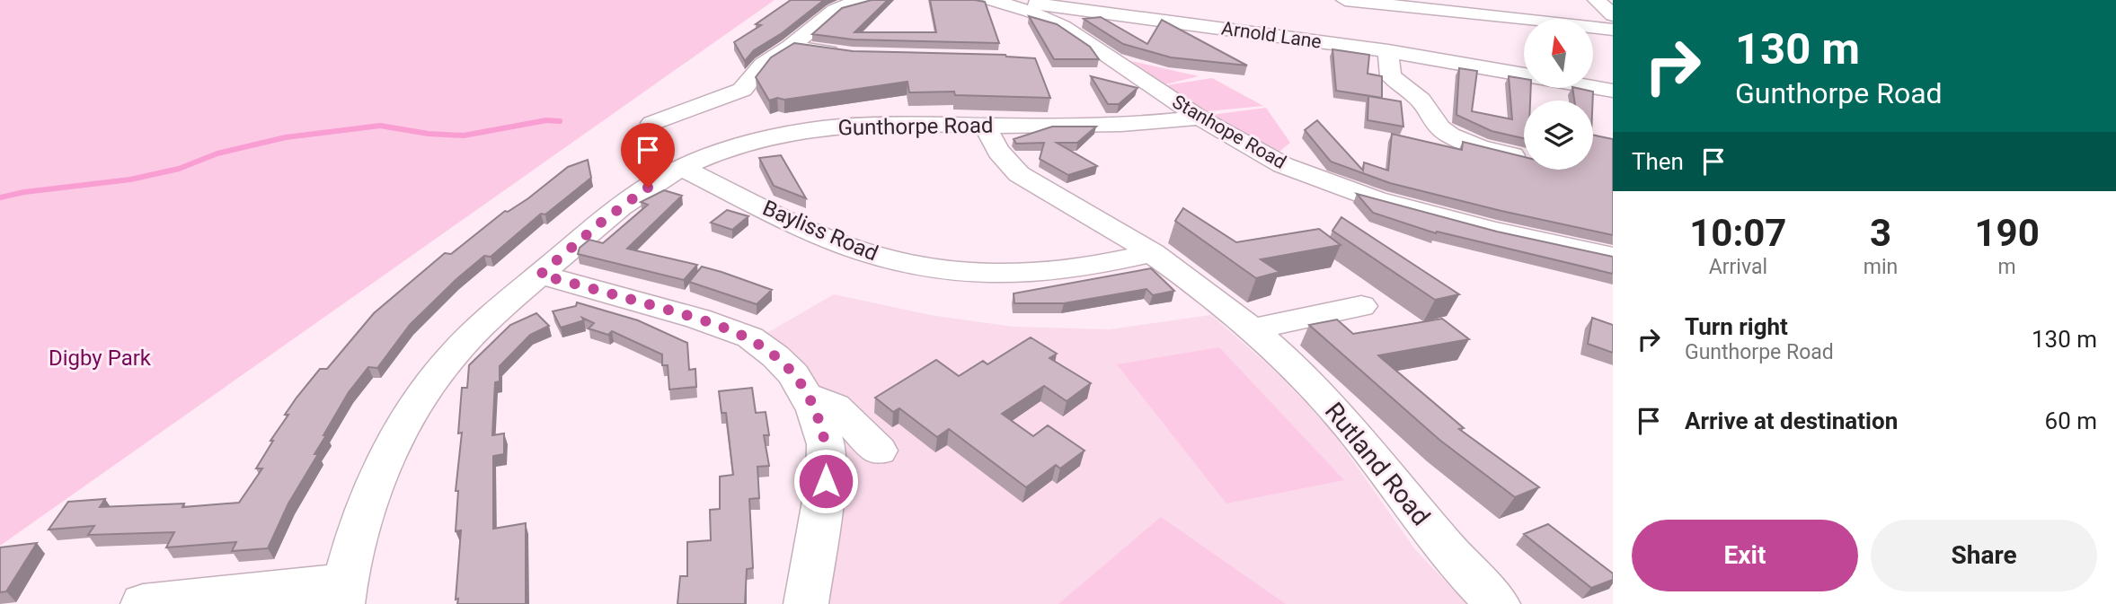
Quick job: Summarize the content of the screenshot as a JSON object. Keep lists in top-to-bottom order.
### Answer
{
  "streets": {
    "street": [
      "Arnold Lane",
      "Gunthorpe Road",
      "Stanhope Road",
      "Bayliss Road",
      "Rutland Road"
    ]
  },
  "crossings": [
    ["Arnold Lane", "Stanhope Road"],
    ["Gunthorpe Road", "Stanhope Road"],
    ["Gunthorpe Road", "Bayliss Road"],
    ["Gunthorpe Road", "Rutland Road"],
    ["Bayliss Road", "Rutland Road"]
  ],
  "parks": ["Digby Park"],
  "north": "top",
  "page": {
    "turn": ["130 m", "Gunthorpe Road"],
    "then": "Then",
    "eta": [
      "10:07",
      "Arrival",
      "3",
      "min",
      "190",
      "m"
    ],
    "list": [
      {
        "name": "Turn right",
        "note": "Gunthorpe Road",
        "value": "130 m"
      },
      {
        "name": "Arrive at destination",
        "value": "60 m"
      }
    ],
    "buttons": ["Exit", "Share"]
  }
}
